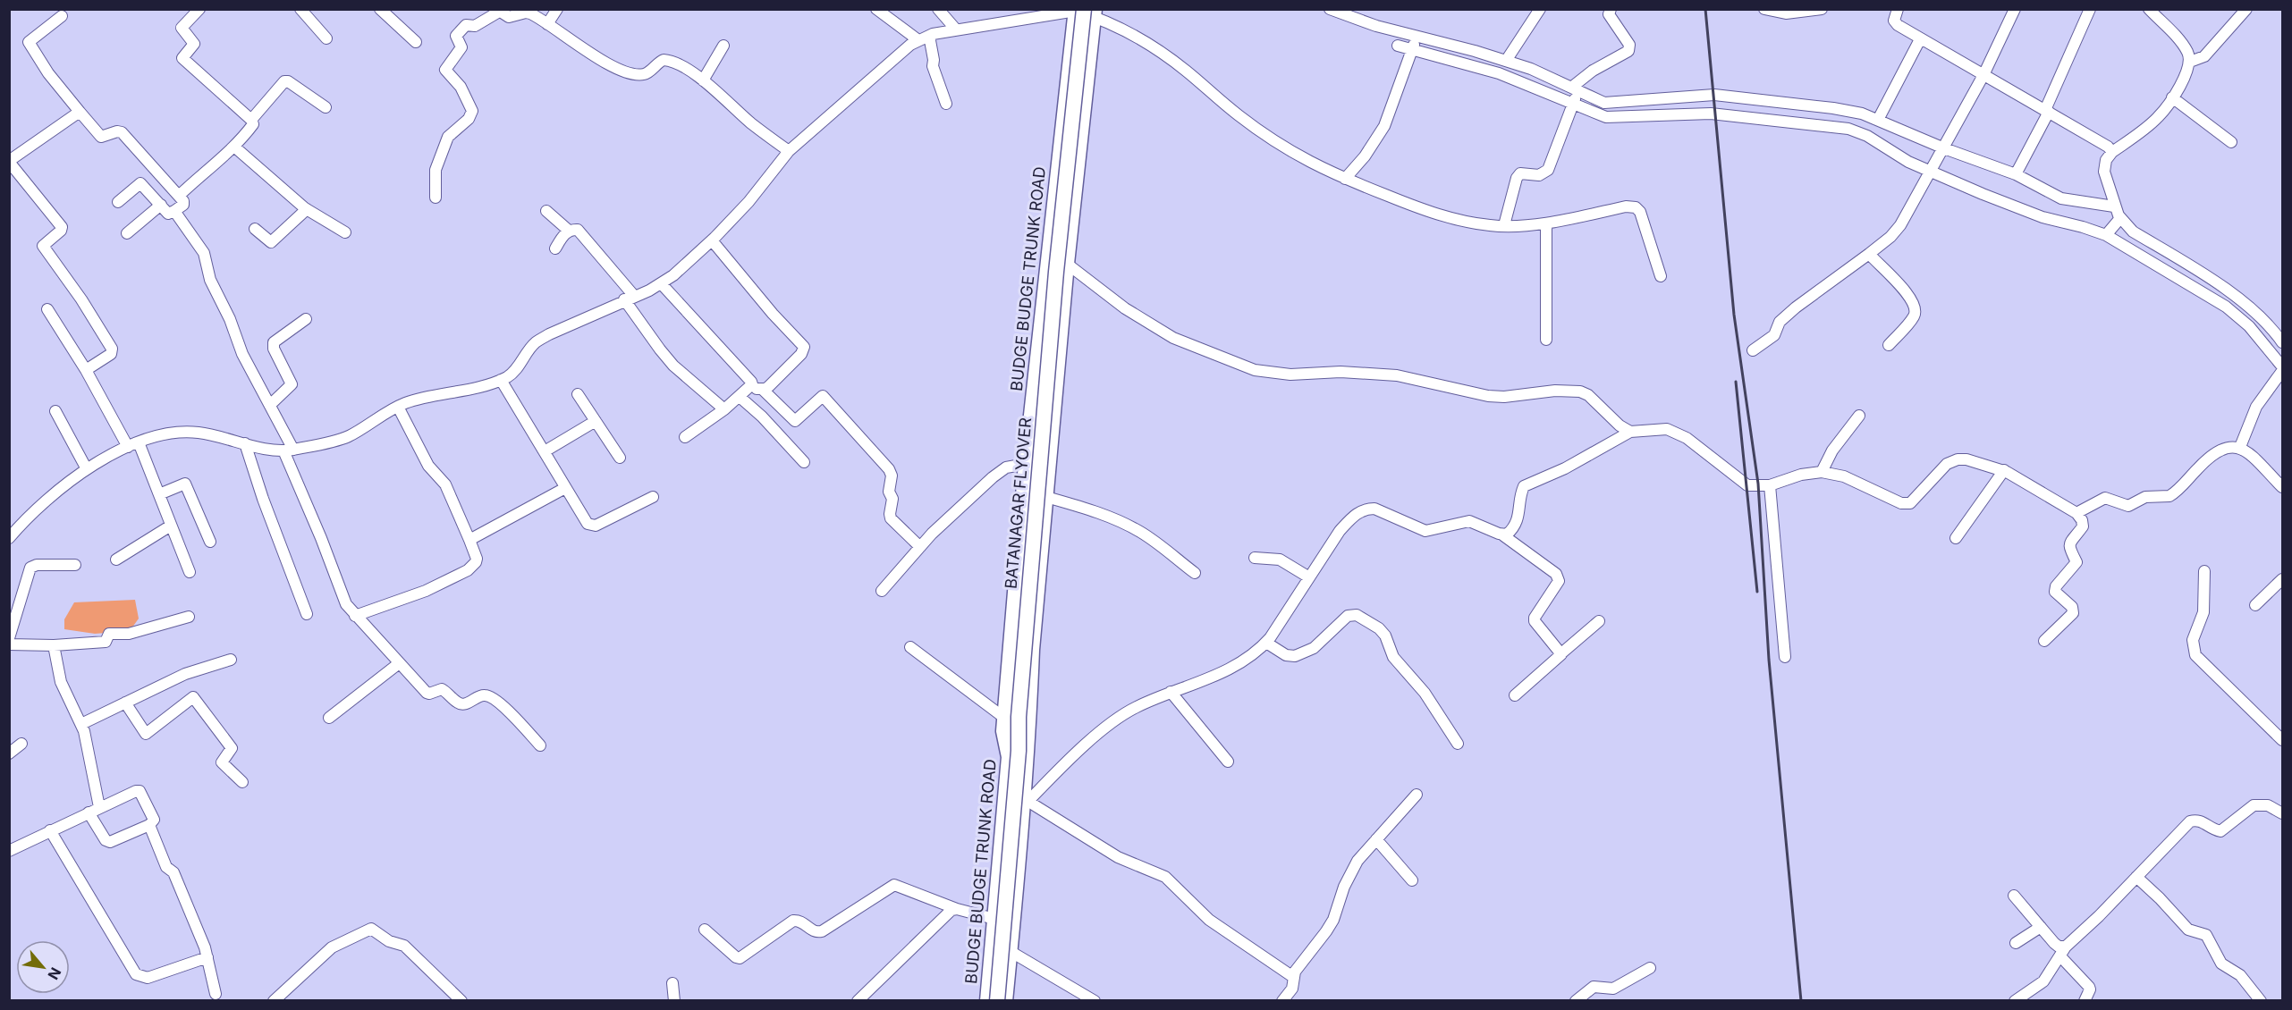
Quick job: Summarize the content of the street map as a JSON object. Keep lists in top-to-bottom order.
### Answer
{
  "streets": {
    "street": ["BUDGE BUDGE TRUNK ROAD", "BATANAGAR FLYOVER"]
  },
  "crossings": [
    ["BUDGE BUDGE TRUNK ROAD", "BATANAGAR FLYOVER"]
  ],
  "north": "bottom right"
}
